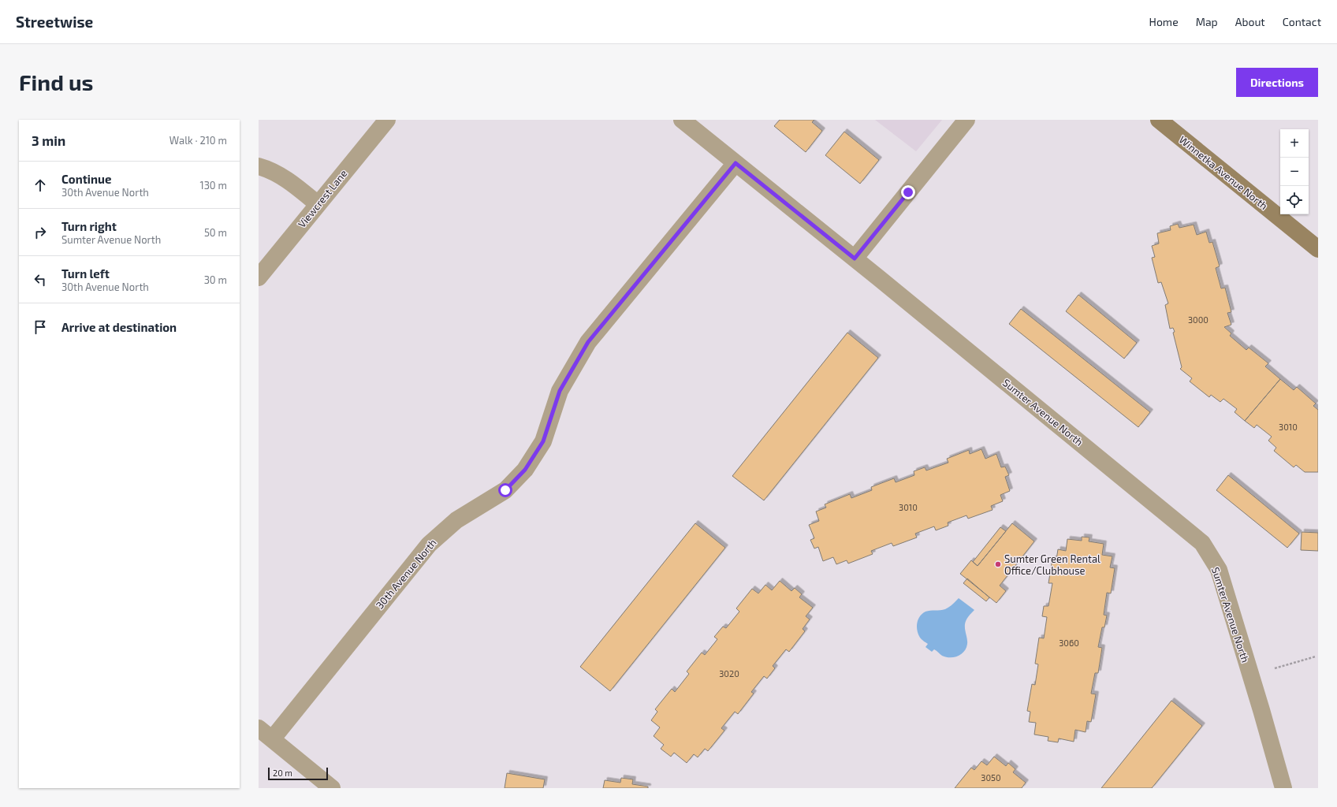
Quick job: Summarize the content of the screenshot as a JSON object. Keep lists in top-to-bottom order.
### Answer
{
  "streets": {
    "main road": ["Winnetka Avenue North"],
    "street": ["Viewcrest Lane", "Sumter Avenue North", "30th Avenue North"]
  },
  "crossings": [
    ["Sumter Avenue North", "30th Avenue North"]
  ],
  "places": ["Sumter Green Rental Office/Clubhouse"],
  "house_numbers": [
    "3000",
    "3010",
    "3010",
    "3060",
    "3020",
    "3050"
  ],
  "scale_bar": "20 m",
  "page": {
    "header": "Streetwise",
    "nav": [
      "Home",
      "Map",
      "About",
      "Contact"
    ],
    "buttons": "Directions",
    "title": "Find us",
    "heading": ["3 min", "Walk · 210 m"],
    "map_buttons": ["+", "−"],
    "list": [
      ["Continue", "30th Avenue North", "130 m"],
      ["Turn right", "Sumter Avenue North", "50 m"],
      ["Turn left", "30th Avenue North", "30 m"],
      "Arrive at destination"
    ],
    "scale": "20 m"
  }
}
